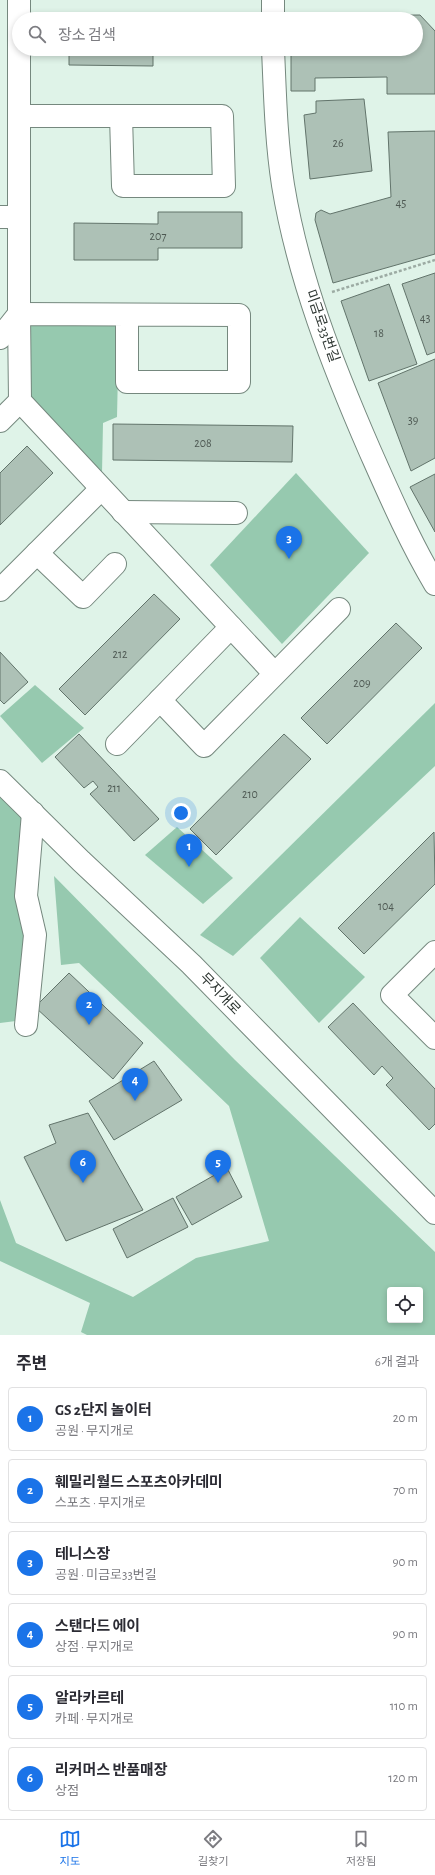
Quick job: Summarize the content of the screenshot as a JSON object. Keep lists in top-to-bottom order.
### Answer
{
  "streets": {
    "street": ["미금로33번길", "무지개로"]
  },
  "house_numbers": [
    "26",
    "45",
    "207",
    "43",
    "18",
    "39",
    "208",
    "212",
    "209",
    "211",
    "210",
    "104"
  ],
  "page": {
    "search": "장소 검색",
    "pins": [
      "3",
      "1",
      "2",
      "4",
      "5",
      "6"
    ],
    "heading": ["주변", "6개 결과"],
    "list": [
      {
        "mark": "1",
        "name": "GS 2단지 놀이터",
        "note": "공원 · 무지개로",
        "value": "20 m"
      },
      {
        "mark": "2",
        "name": "훼밀리월드 스포츠아카데미",
        "note": "스포츠 · 무지개로",
        "value": "70 m"
      },
      {
        "mark": "3",
        "name": "테니스장",
        "note": "공원 · 미금로33번길",
        "value": "90 m"
      },
      {
        "mark": "4",
        "name": "스탠다드 에이",
        "note": "상점 · 무지개로",
        "value": "90 m"
      },
      {
        "mark": "5",
        "name": "알라카르테",
        "note": "카페 · 무지개로",
        "value": "110 m"
      },
      {
        "mark": "6",
        "name": "리커머스 반품매장",
        "note": "상점",
        "value": "120 m"
      }
    ],
    "nav": ["지도", "길찾기", "저장됨"]
  }
}
